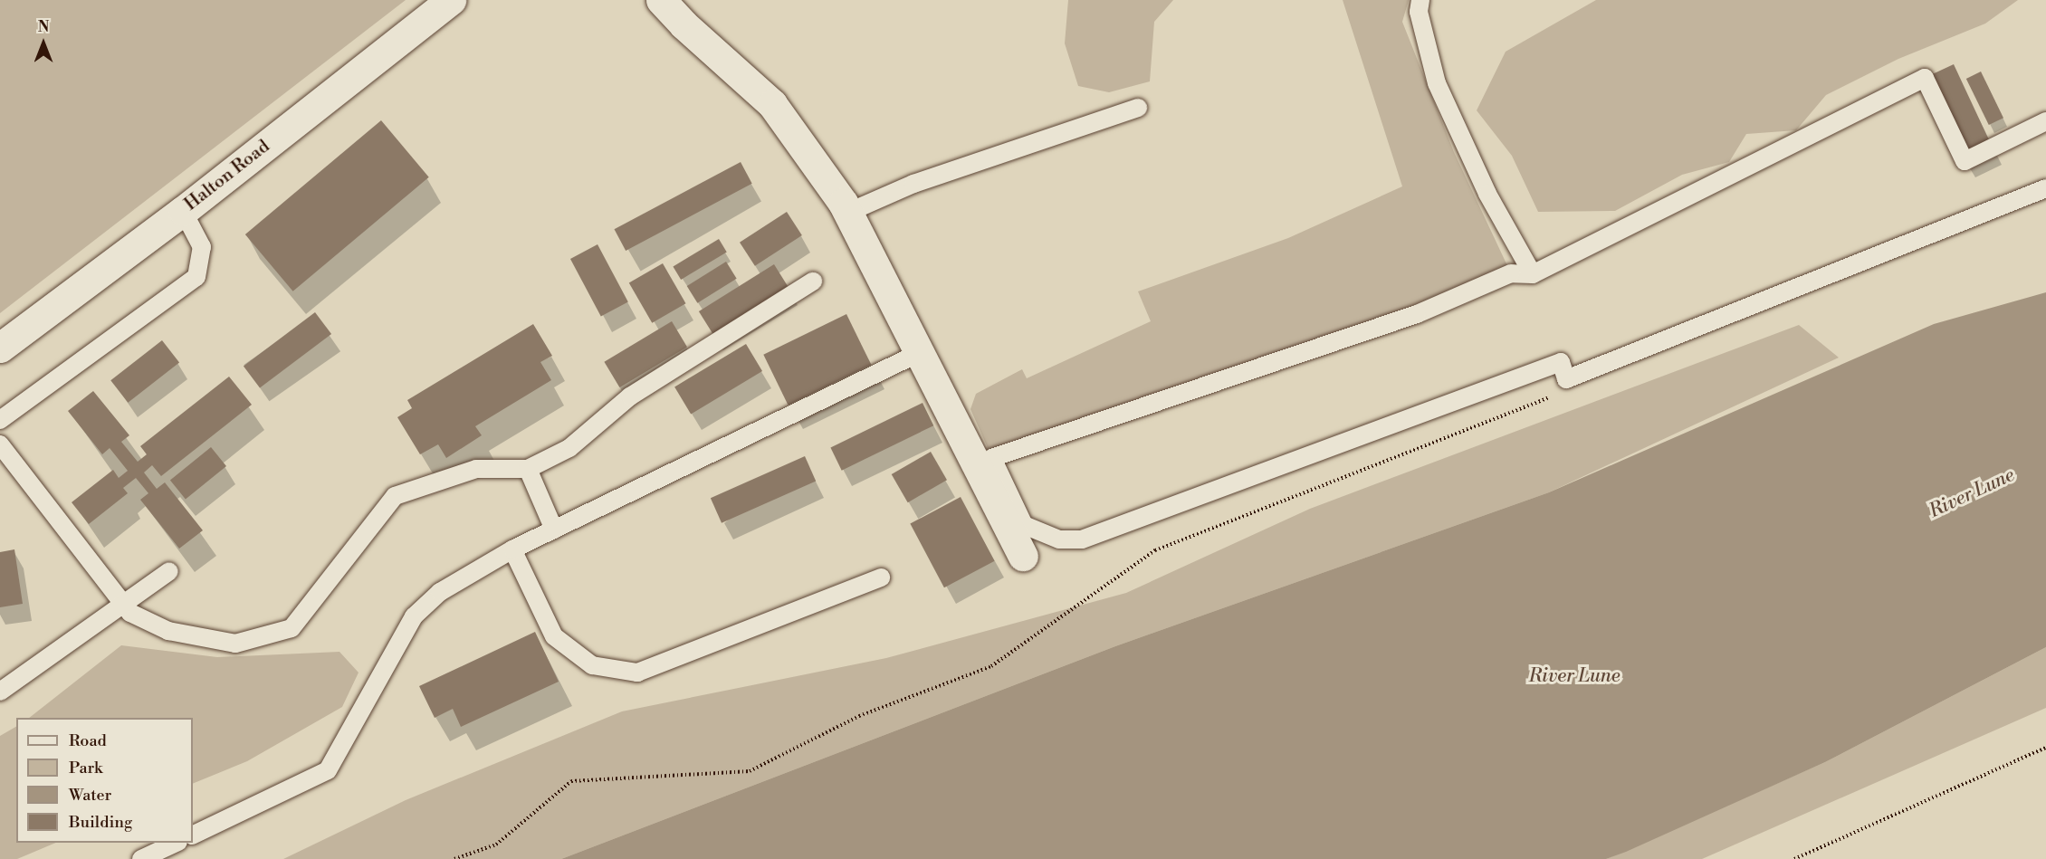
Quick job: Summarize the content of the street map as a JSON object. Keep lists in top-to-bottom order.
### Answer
{
  "streets": {
    "street": ["Halton Road"]
  },
  "water": ["River Lune"],
  "legend": [
    "Road",
    "Park",
    "Water",
    "Building"
  ],
  "north": "top"
}
